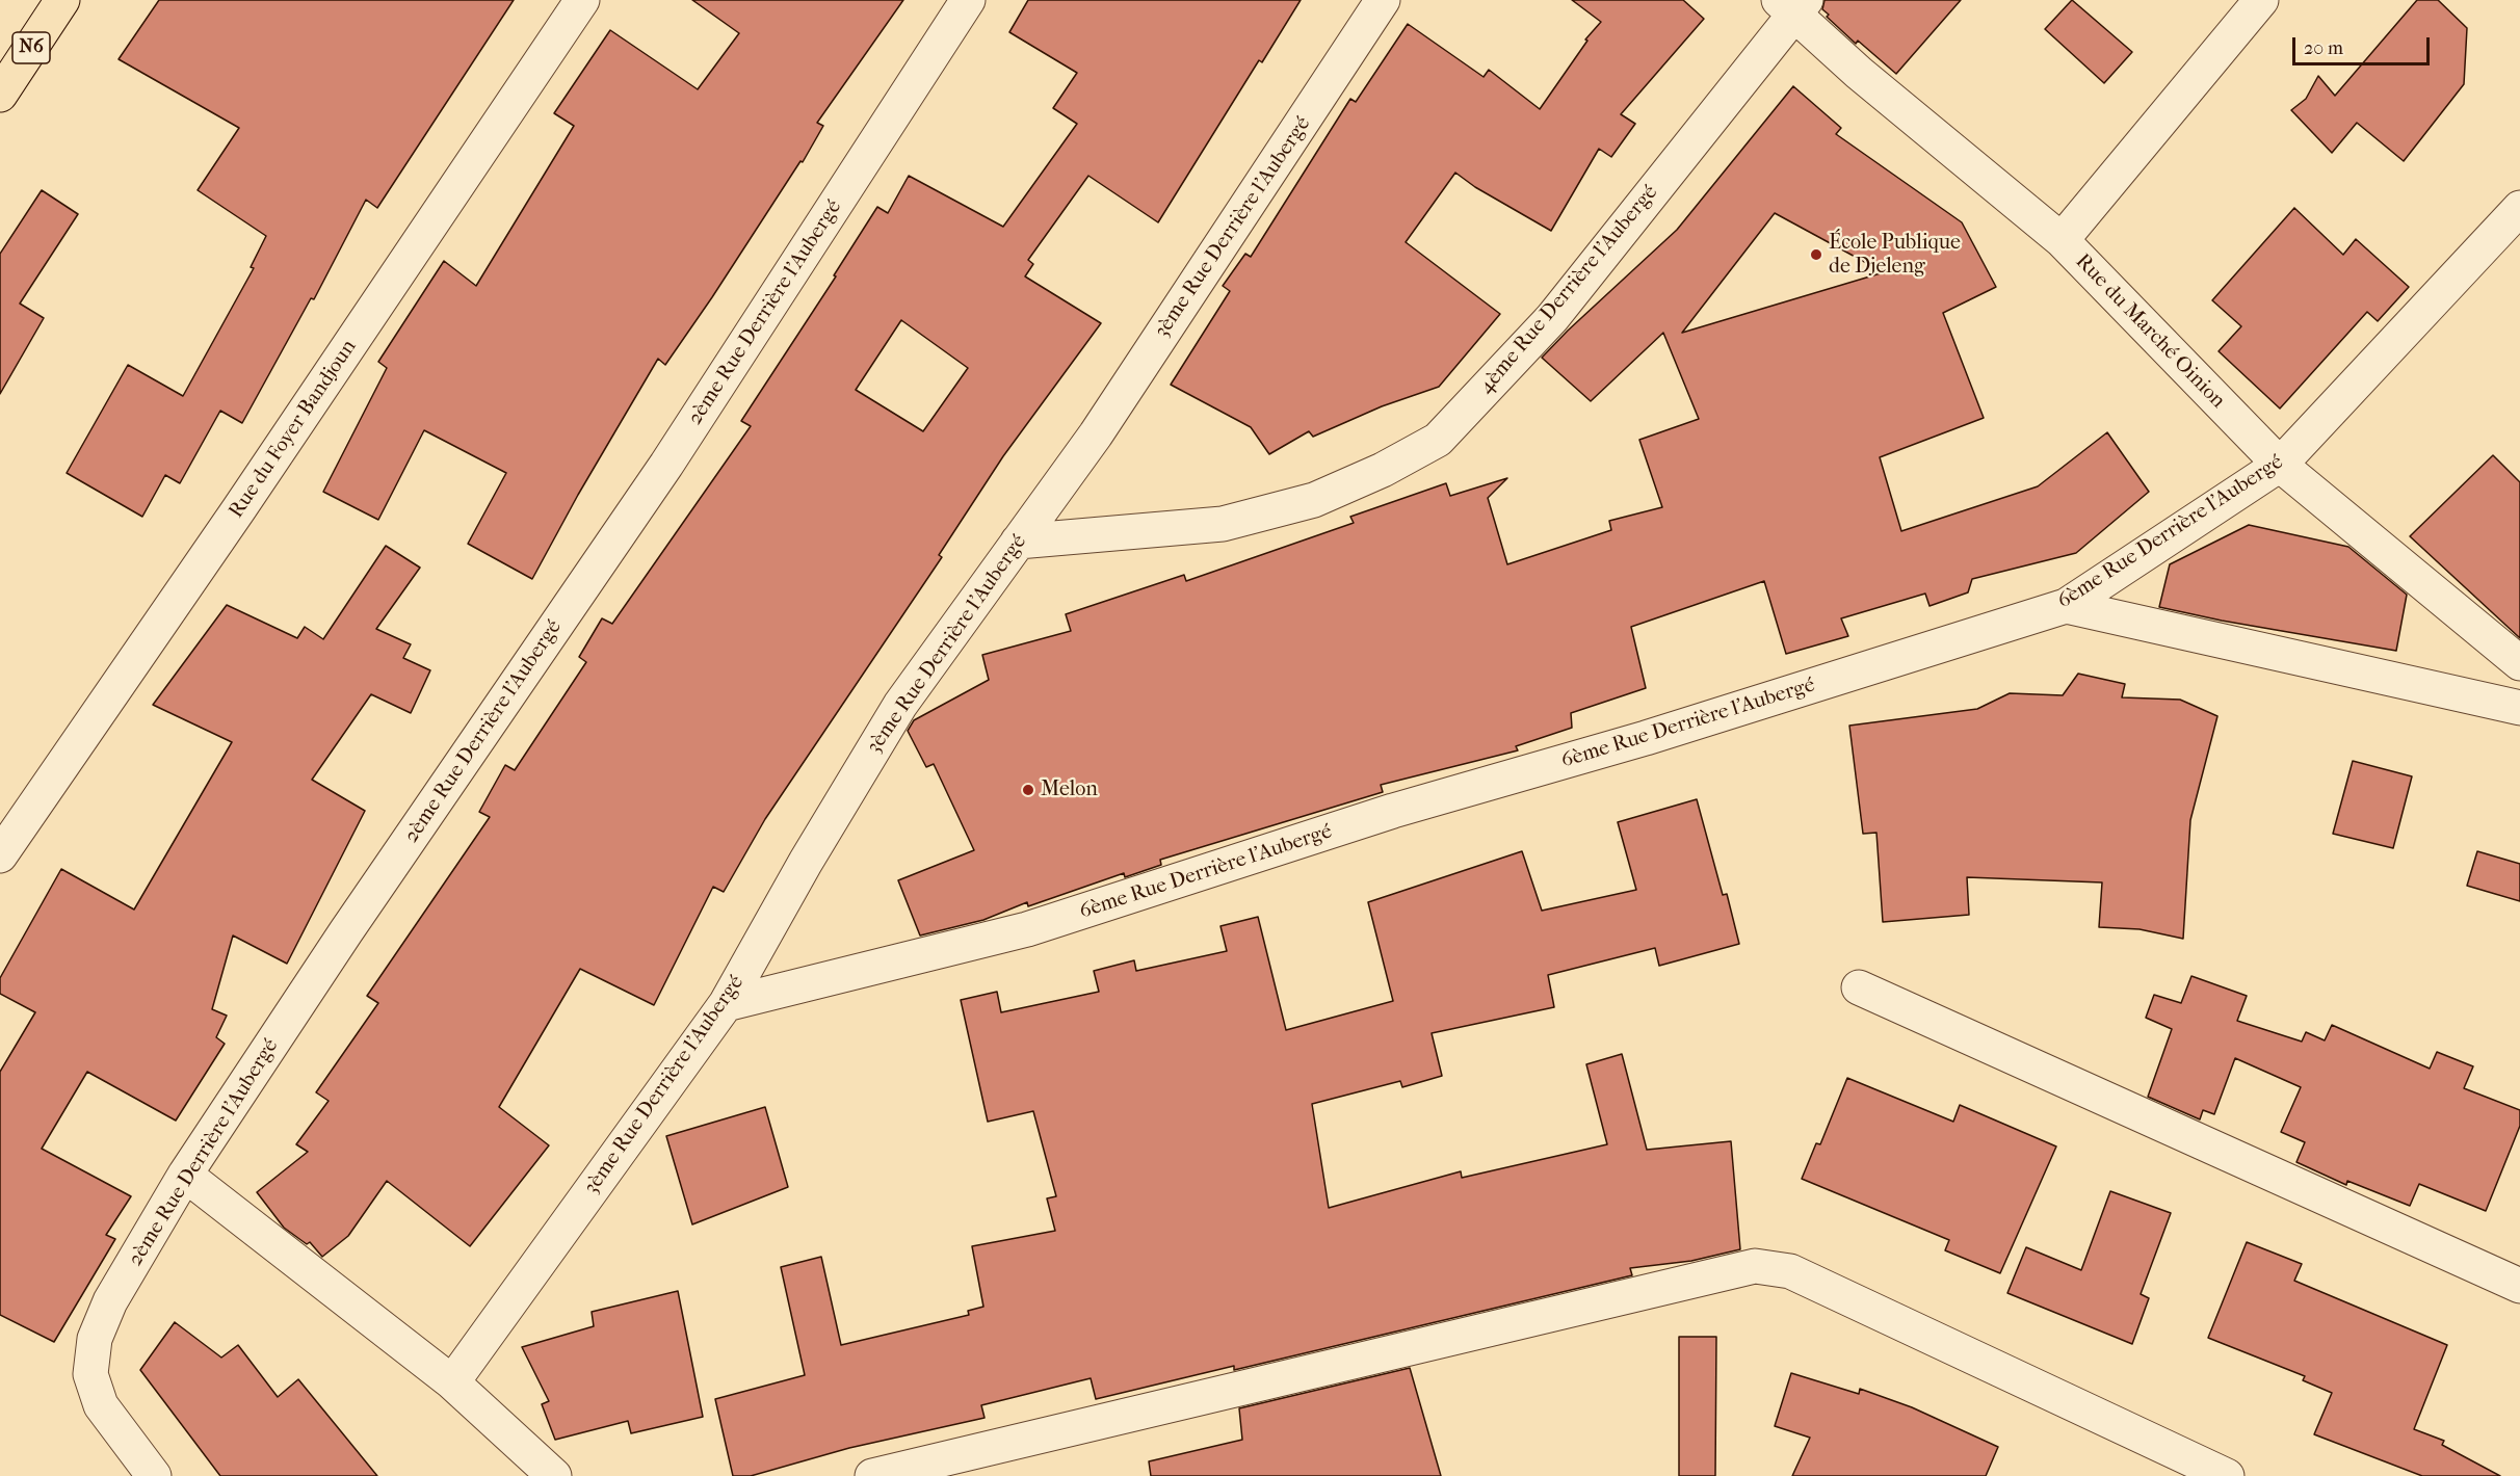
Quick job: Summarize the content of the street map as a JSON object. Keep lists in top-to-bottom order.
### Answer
{
  "streets": {
    "highway": ["N6"],
    "street": [
      "3ème Rue Derrière l'Aubergé",
      "4ème Rue Derrière l'Aubergé",
      "2ème Rue Derrière l'Aubergé",
      "Rue du Marché Oinion",
      "Rue du Foyer Bandjoun",
      "6ème Rue Derrière l'Aubergé"
    ]
  },
  "crossings": [
    ["3ème Rue Derrière l'Aubergé", "4ème Rue Derrière l'Aubergé"],
    ["3ème Rue Derrière l'Aubergé", "6ème Rue Derrière l'Aubergé"],
    ["4ème Rue Derrière l'Aubergé", "Rue du Marché Oinion"],
    ["Rue du Marché Oinion", "6ème Rue Derrière l'Aubergé"]
  ],
  "places": ["École Publique de Djeleng", "Melon"],
  "scale_bar": "20 m"
}
